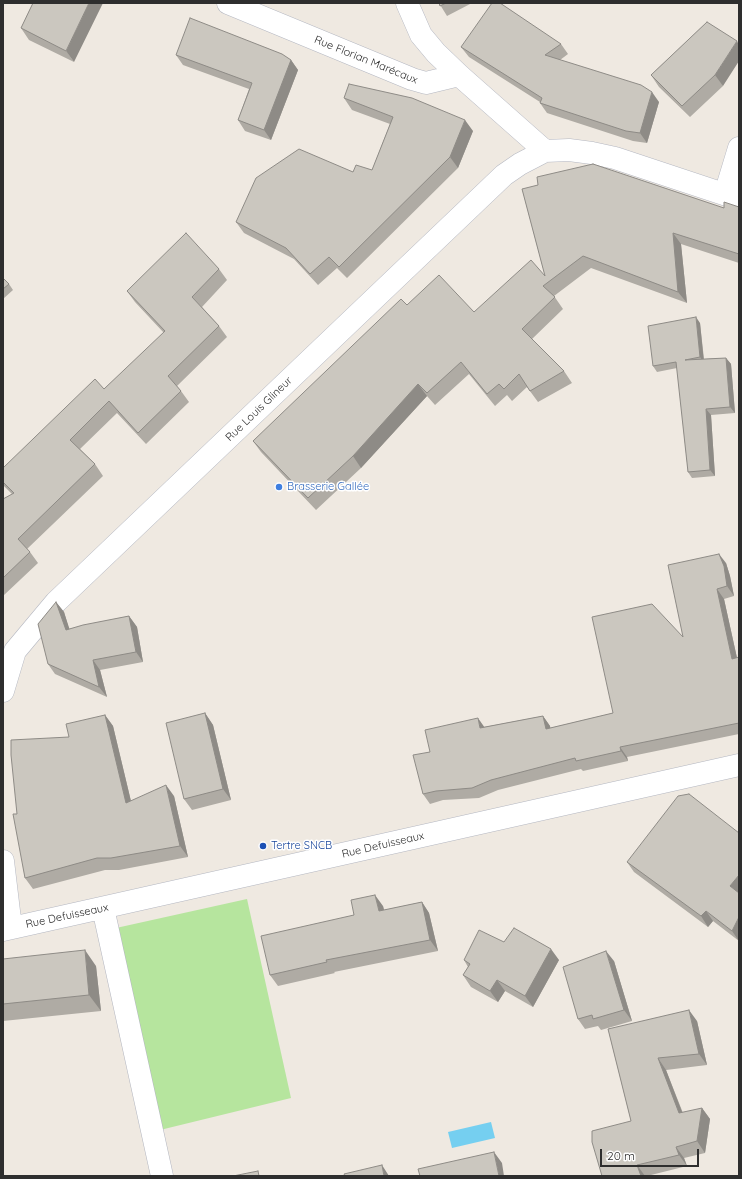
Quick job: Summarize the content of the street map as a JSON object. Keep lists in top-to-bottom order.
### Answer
{
  "streets": {
    "street": ["Rue Florian Marécaux", "Rue Louis Glineur", "Rue Defuisseaux"]
  },
  "places": ["Brasserie Gallée", "Tertre SNCB"],
  "scale_bar": "20 m"
}
